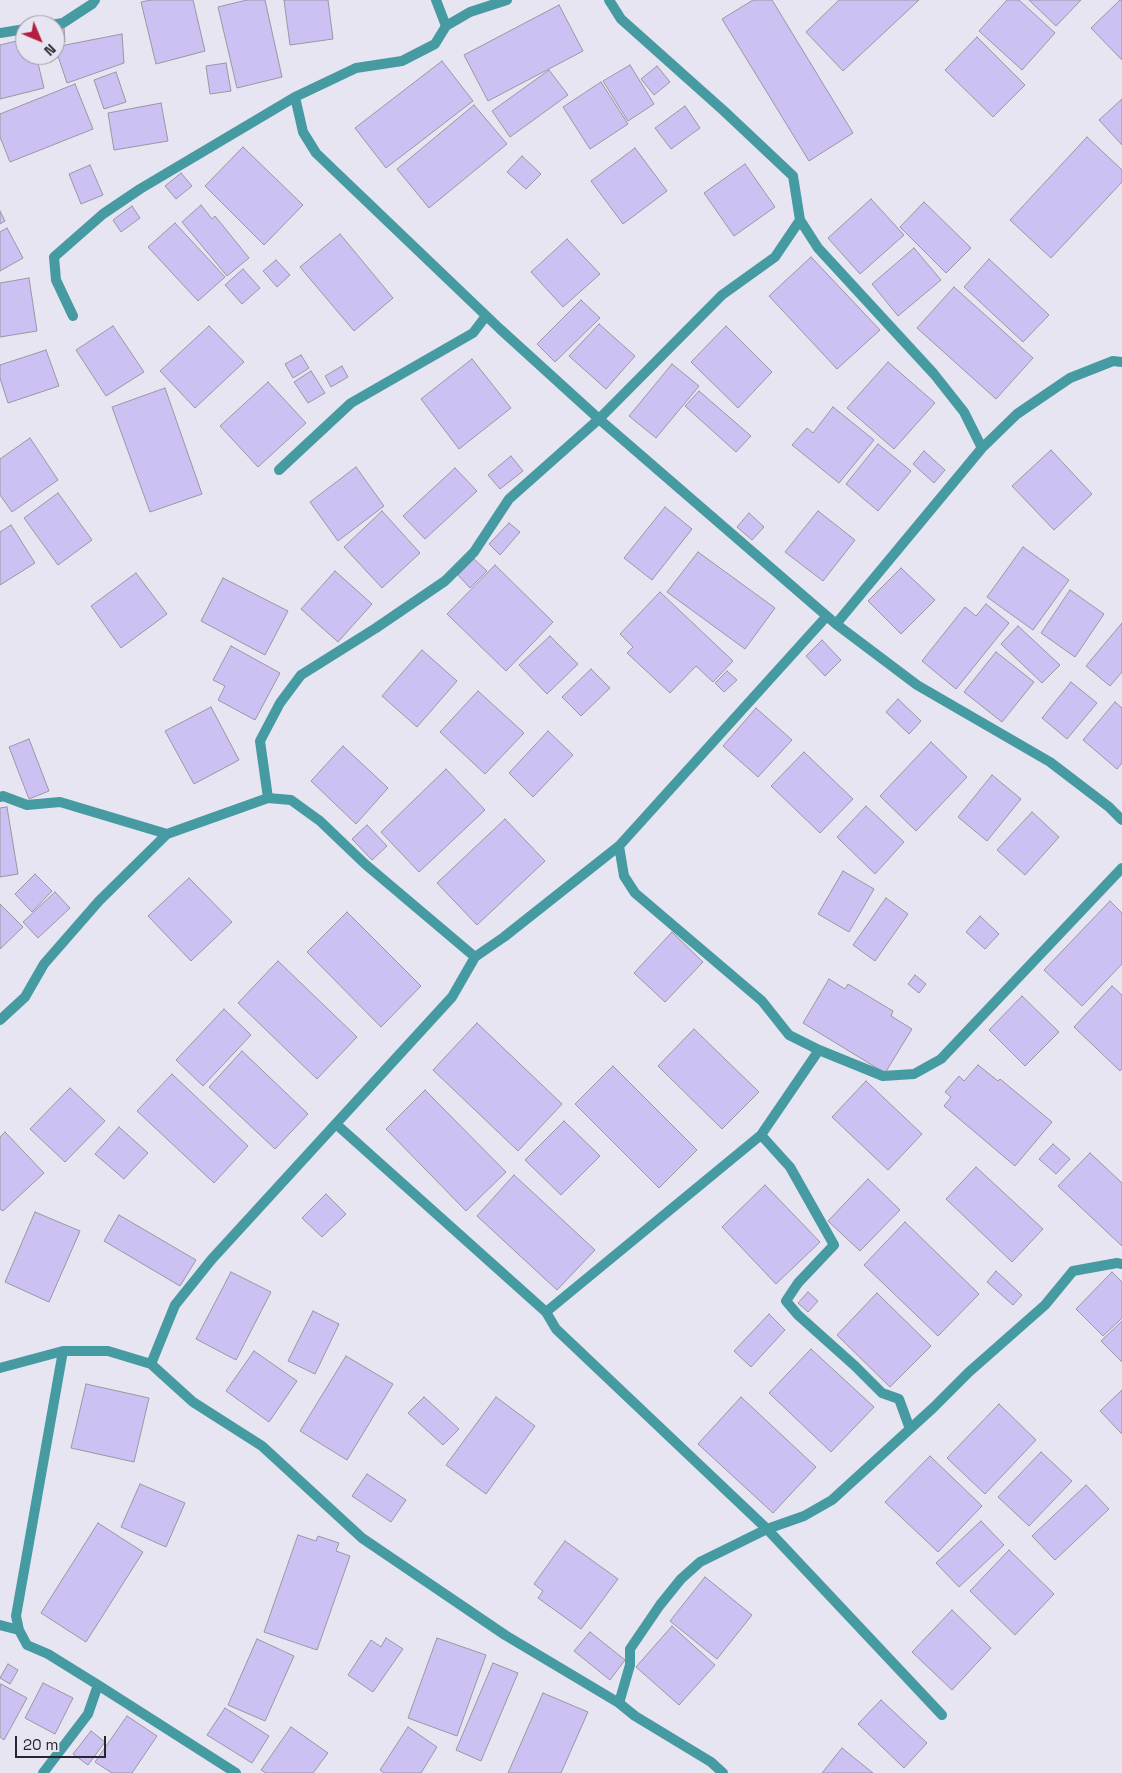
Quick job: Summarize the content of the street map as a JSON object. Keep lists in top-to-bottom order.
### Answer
{
  "scale_bar": "20 m",
  "north": "bottom right"
}
